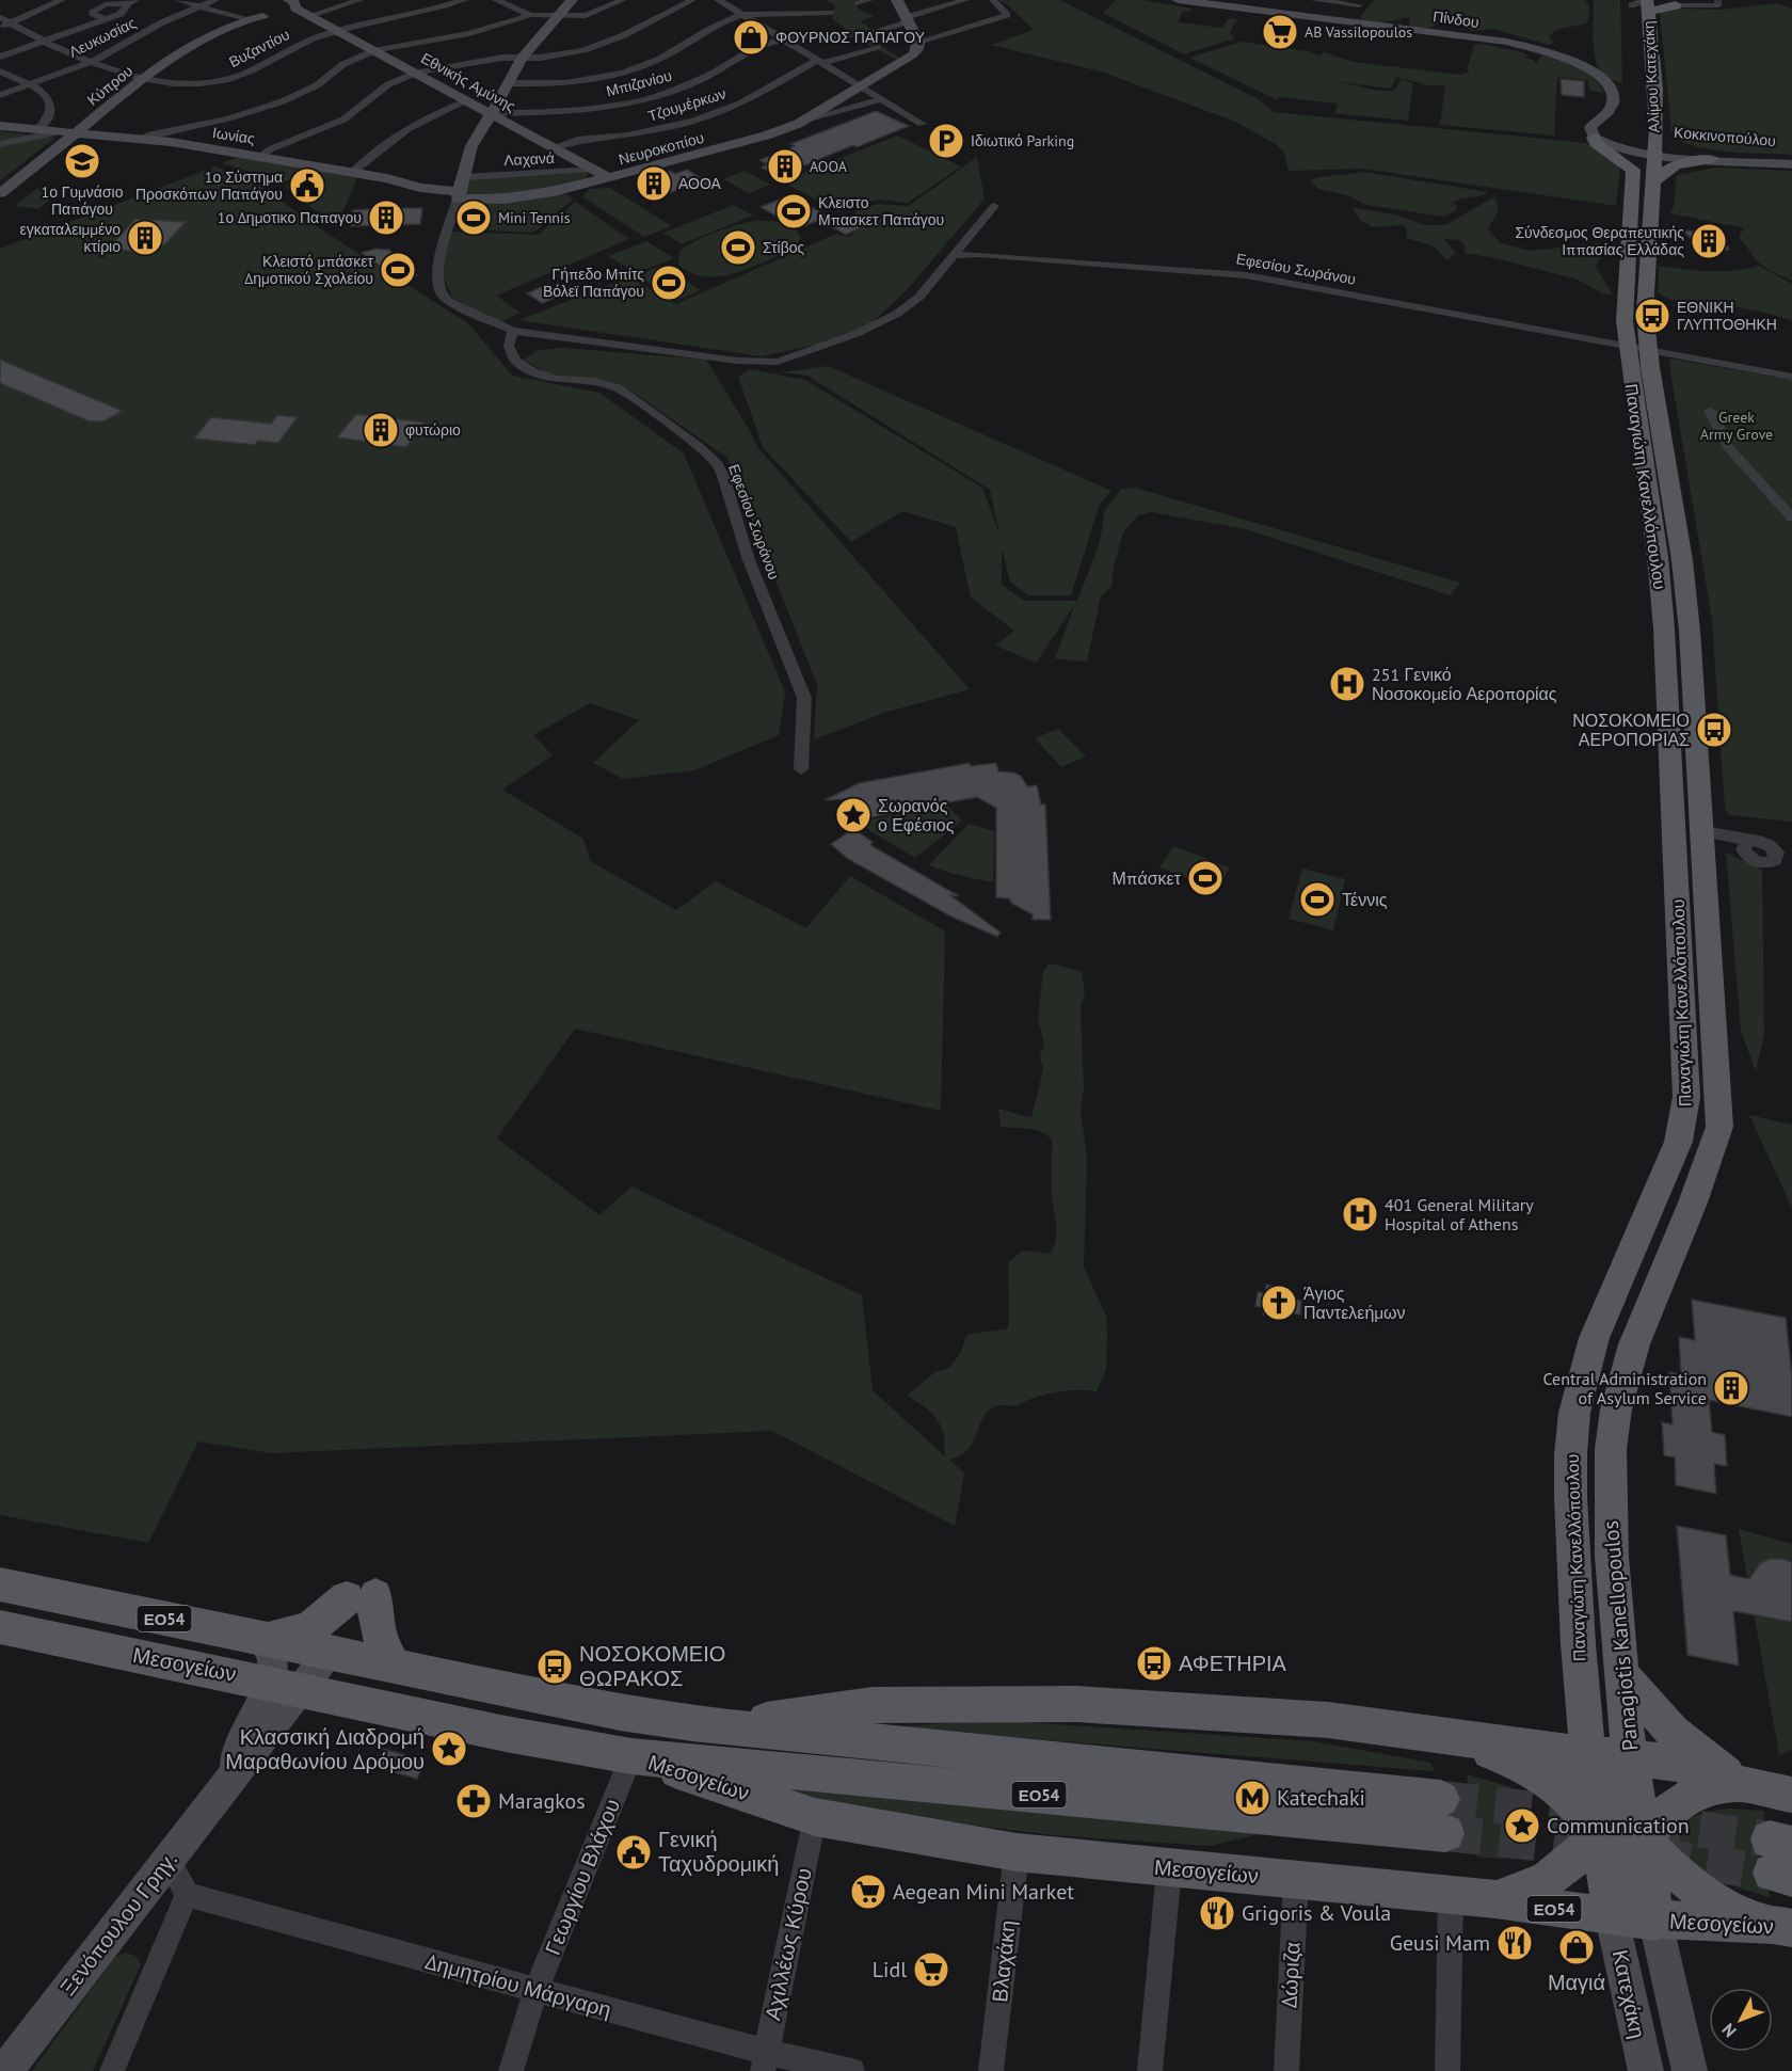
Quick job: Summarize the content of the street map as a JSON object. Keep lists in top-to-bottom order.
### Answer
{
  "streets": {
    "main road": [
      "Αλίμου Κατεχάκη",
      "Παναγιώτη Κανελλόπουλου",
      "ΕΟ54",
      "Panagiotis Kanellopoulos",
      "Μεσογείων"
    ],
    "street": [
      "Πίνδου",
      "Λευκωσίας",
      "Βυζαντίου",
      "Εθνικής Αμύνης",
      "Μπιζανίου",
      "Κύπρου",
      "Τζουμέρκων",
      "Ιωνίας",
      "Κοκκινοπούλου",
      "Νευροκοπίου",
      "Λαχανά",
      "Εφεσίου Σωράνου",
      "Γεωργίου Βλάχου",
      "Ξενόπουλου Γρηγ.",
      "Αχιλλέως Κύρου",
      "Βλαχάκη",
      "Δώριζα",
      "Δημητρίου Μάργαρη",
      "Κατεχάκη"
    ]
  },
  "crossings": [
    ["Λευκωσίας", "Βυζαντίου"],
    ["Βυζαντίου", "Εθνικής Αμύνης"],
    ["Βυζαντίου", "Κύπρου"],
    ["Αλίμου Κατεχάκη", "Κοκκινοπούλου"],
    ["Αλίμου Κατεχάκη", "Παναγιώτη Κανελλόπουλου"],
    ["Εθνικής Αμύνης", "Μπιζανίου"],
    ["Εθνικής Αμύνης", "Τζουμέρκων"],
    ["Εθνικής Αμύνης", "Νευροκοπίου"],
    ["Εθνικής Αμύνης", "Λαχανά"],
    ["Κύπρου", "Ιωνίας"],
    ["Ιωνίας", "Νευροκοπίου"],
    ["Κοκκινοπούλου", "Παναγιώτη Κανελλόπουλου"],
    ["Εφεσίου Σωράνου", "Παναγιώτη Κανελλόπουλου"],
    ["Παναγιώτη Κανελλόπουλου", "Panagiotis Kanellopoulos"],
    ["Παναγιώτη Κανελλόπουλου", "Μεσογείων"],
    ["Παναγιώτη Κανελλόπουλου", "Κατεχάκη"],
    ["Panagiotis Kanellopoulos", "Μεσογείων"],
    ["Μεσογείων", "Γεωργίου Βλάχου"],
    ["Μεσογείων", "Ξενόπουλου Γρηγ."],
    ["Μεσογείων", "Αχιλλέως Κύρου"],
    ["Μεσογείων", "Βλαχάκη"],
    ["Μεσογείων", "Δώριζα"],
    ["Μεσογείων", "Κατεχάκη"],
    ["Γεωργίου Βλάχου", "Δημητρίου Μάργαρη"],
    ["Αχιλλέως Κύρου", "Δημητρίου Μάργαρη"]
  ],
  "parks": ["Greek Army Grove"],
  "places": {
    "supermarket": ["AB Vassilopoulos", "Aegean Mini Market", "Lidl"],
    "shop": ["ΦΟΥΡΝΟΣ ΠΑΠΑΓΟΥ", "Μαγιά"],
    "parking": ["Ιδιωτικό Parking"],
    "school or university": ["1ο Γυμνάσιο Παπάγου"],
    "building": [
      "AOOA",
      "ΑΟΟΑ",
      "1ο Δημοτικο Παπαγου",
      "εγκαταλειμμένο κτίριο",
      "Σύνδεσμος Θεραπευτικής Ιππασίας Ελλάδας",
      "φυτώριο",
      "Central Administration of Asylum Service"
    ],
    "public building": ["1ο Σύστημα Προσκόπων Παπάγου", "Γενική Ταχυδρομική"],
    "sports": [
      "Κλειστο Μπασκετ Παπάγου",
      "Mini Tennis",
      "Στίβος",
      "Κλειστό μπάσκετ Δημοτικού Σχολείου",
      "Γήπεδο Μπίτς Βόλεϊ Παπάγου",
      "Μπάσκετ",
      "Τέννις"
    ],
    "bus stop": [
      "ΕΘΝΙΚΗ ΓΛΥΠΤΟΘΗΚΗ",
      "ΝΟΣΟΚΟΜΕΙΟ ΑΕΡΟΠΟΡΙΑΣ",
      "ΑΦΕΤΗΡΙΑ",
      "ΝΟΣΟΚΟΜΕΙΟ ΘΩΡΑΚΟΣ"
    ],
    "hospital": ["251 Γενικό Νοσοκομείο Αεροπορίας", "401 General Military Hospital of Athens"],
    "place": ["Σωρανός ο Εφέσιος", "Κλασσική Διαδρομή Μαραθωνίου Δρόμου", "Communication"],
    "church": ["Άγιος Παντελεήμων"],
    "metro station": ["Katechaki"],
    "pharmacy": ["Maragkos"],
    "restaurant": ["Grigoris & Voula", "Geusi Mam"]
  },
  "north": "bottom left"
}
